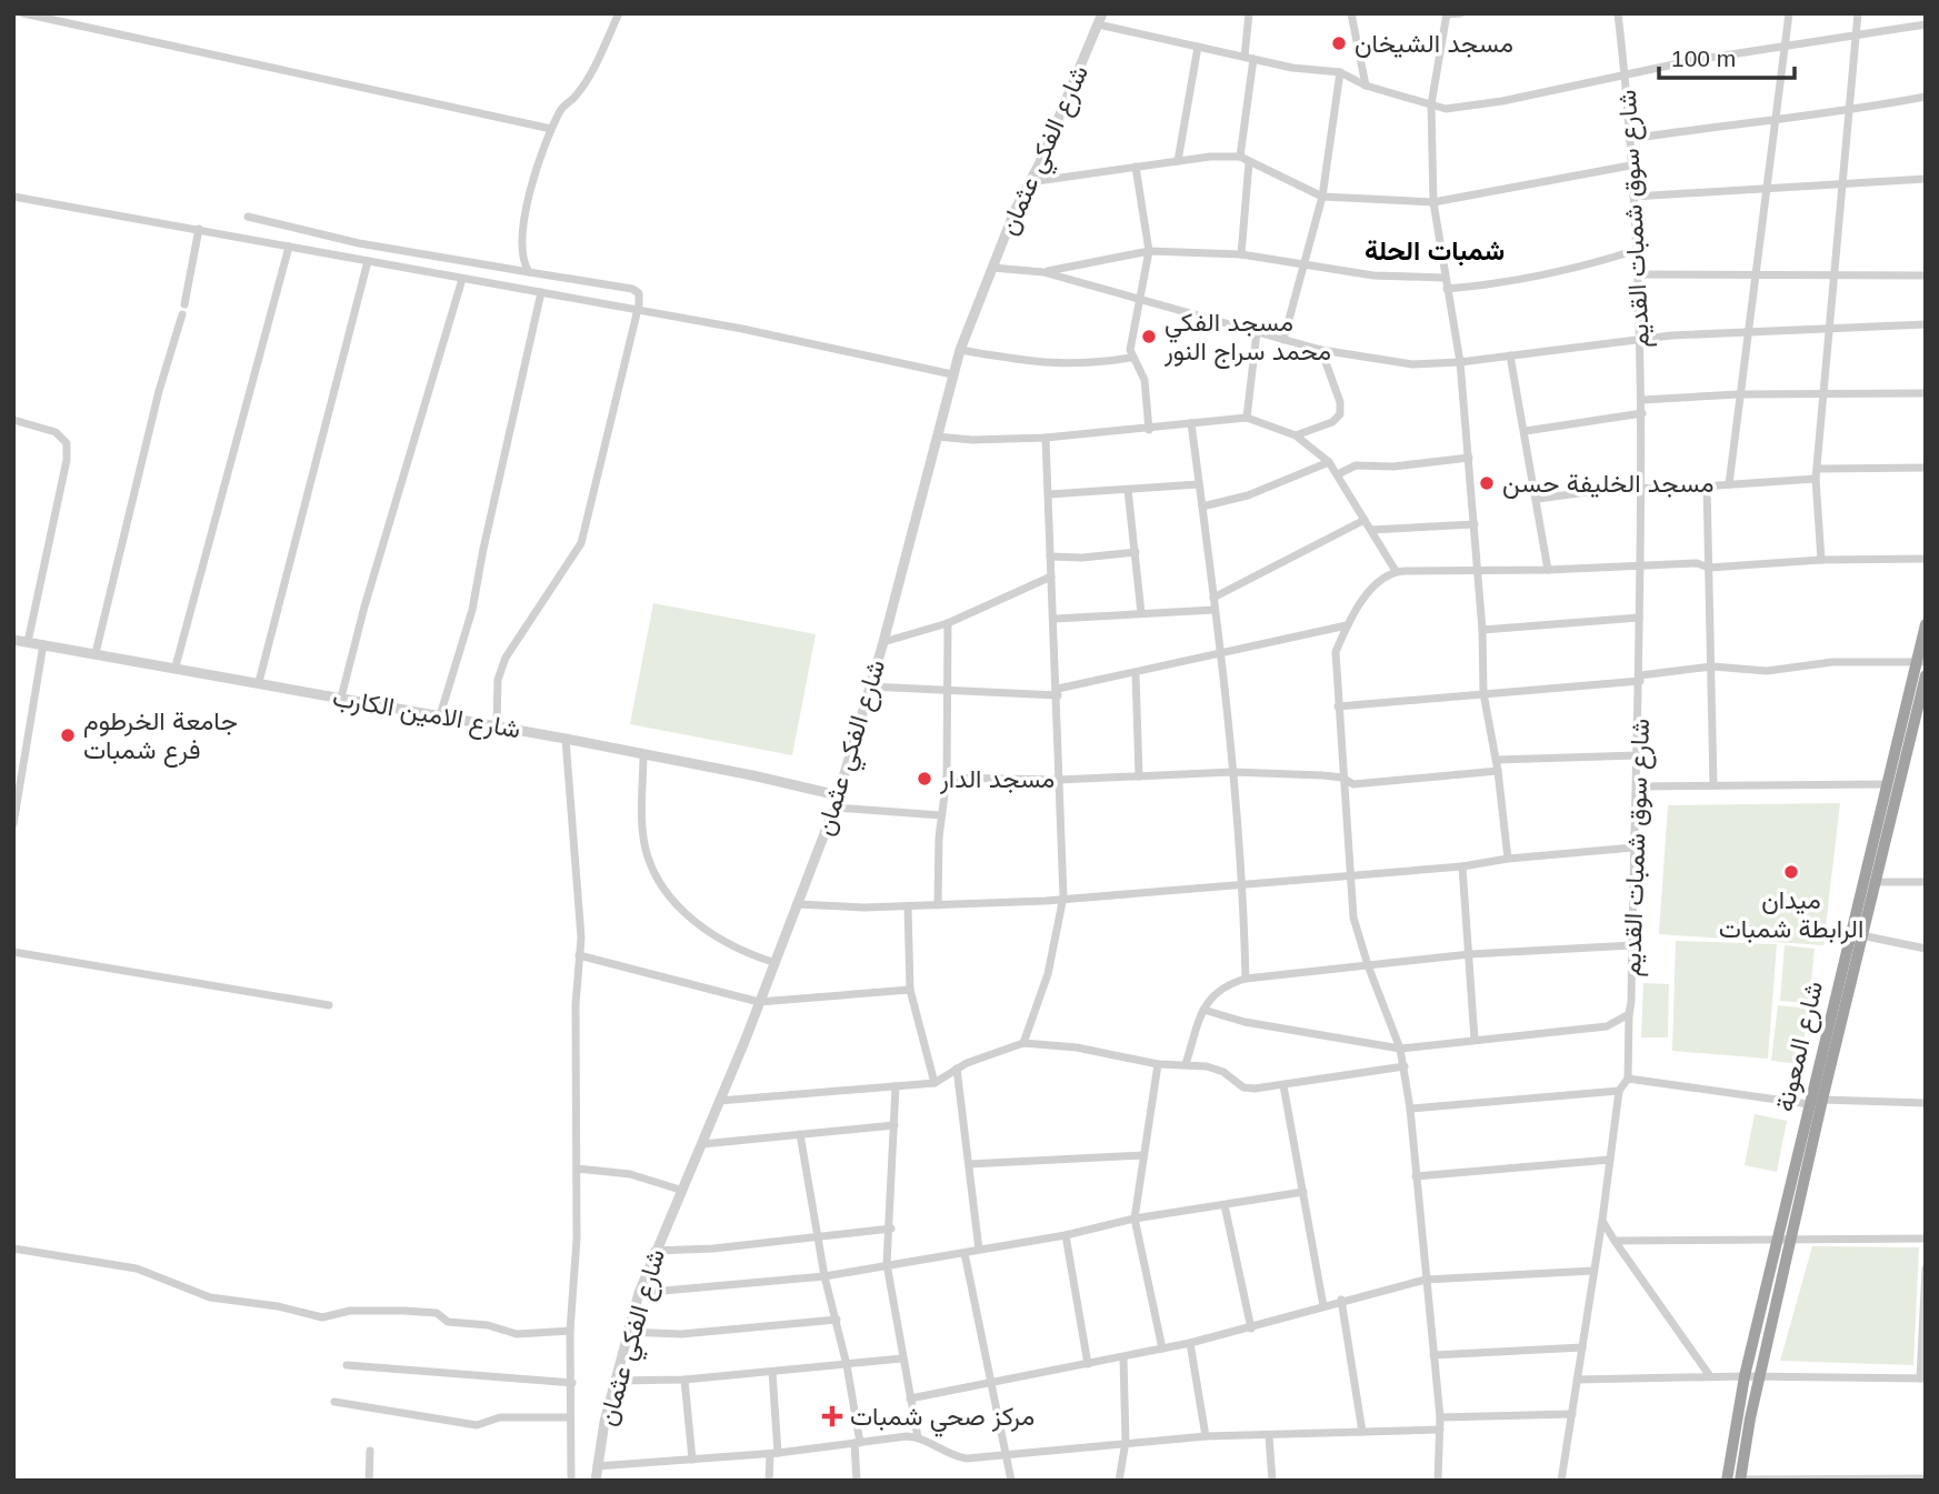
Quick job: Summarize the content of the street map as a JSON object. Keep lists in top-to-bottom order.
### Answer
{
  "streets": {
    "highway": ["شارع المعونة"],
    "street": ["شارع الفكي عثمان", "شارع سوق شمبات القديم", "شارع الامين الكارب"]
  },
  "crossings": [
    ["شارع الفكي عثمان", "شارع الامين الكارب"]
  ],
  "districts": ["شمبات الحلة"],
  "places": {
    "other": [
      "مسجد الشيخان",
      "مسجد الفكي محمد سراج النور",
      "مسجد الخليفة حسن",
      "جامعة الخرطوم فرع شمبات",
      "مسجد الدار",
      "ميدان الرابطة شمبات"
    ],
    "health": ["مركز صحي شمبات"]
  },
  "scale_bar": "100 m"
}
